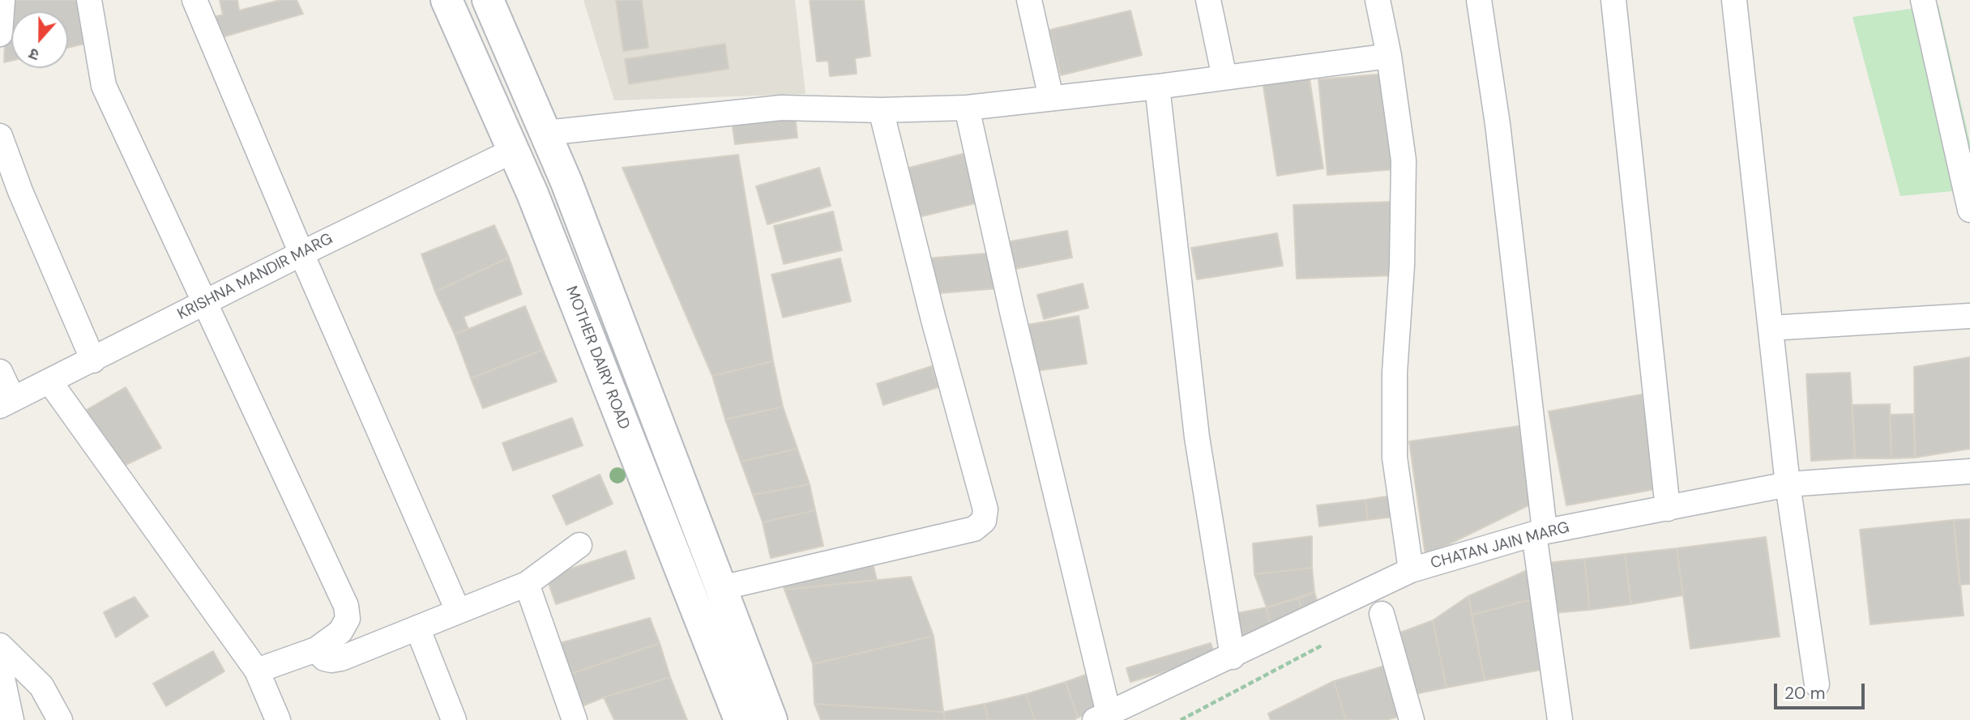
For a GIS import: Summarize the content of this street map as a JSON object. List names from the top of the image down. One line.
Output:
{"streets":{"main road":["MOTHER DAIRY ROAD"],"street":["KRISHNA MANDIR MARG","CHATAN JAIN MARG"]},"crossings":[["KRISHNA MANDIR MARG","MOTHER DAIRY ROAD"]],"scale_bar":"20 m","north":"bottom"}
